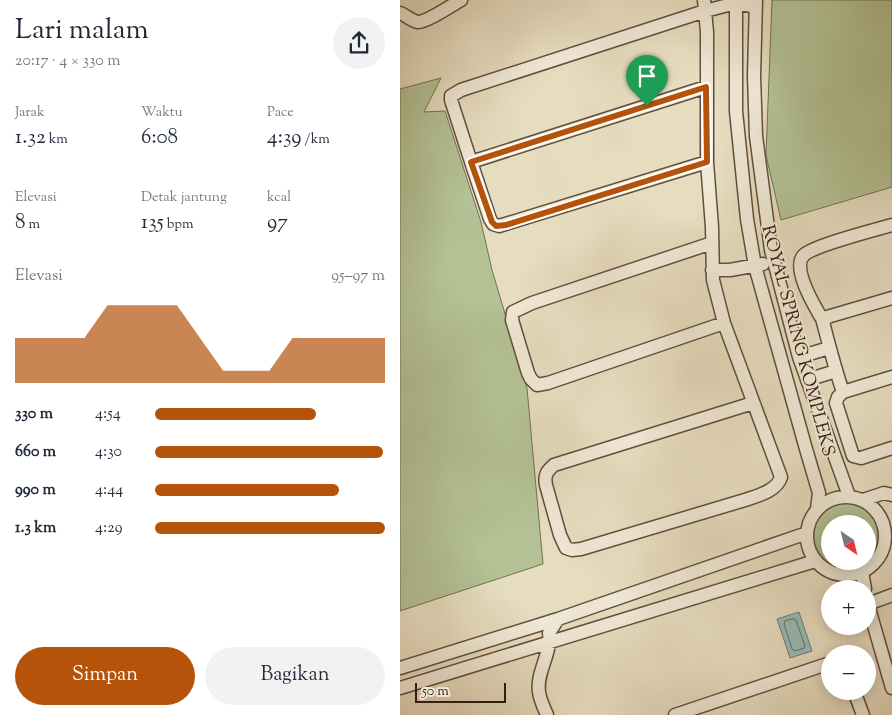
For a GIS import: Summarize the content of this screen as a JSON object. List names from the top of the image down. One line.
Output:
{"streets":{"street":["ROYAL SPRING KOMPLEKS"]},"scale_bar":"50 m","north":"bottom right","page":{"heading":["Lari malam","20:17 · 4 × 330 m"],"stats":[["Jarak","1.32 km"],["Waktu","6:08"],["Pace","4:39 /km"],["Elevasi","8 m"],["Detak jantung","135 bpm"],["kcal","97"]],"chart":["Elevasi","95–97 m"],"list":[{"name":"330 m","note":"4:54"},{"name":"660 m","note":"4:30"},{"name":"990 m","note":"4:44"},{"name":"1.3 km","note":"4:29"}],"map_buttons":["+","−"],"buttons":["Simpan","Bagikan"],"scale":"50 m"}}
